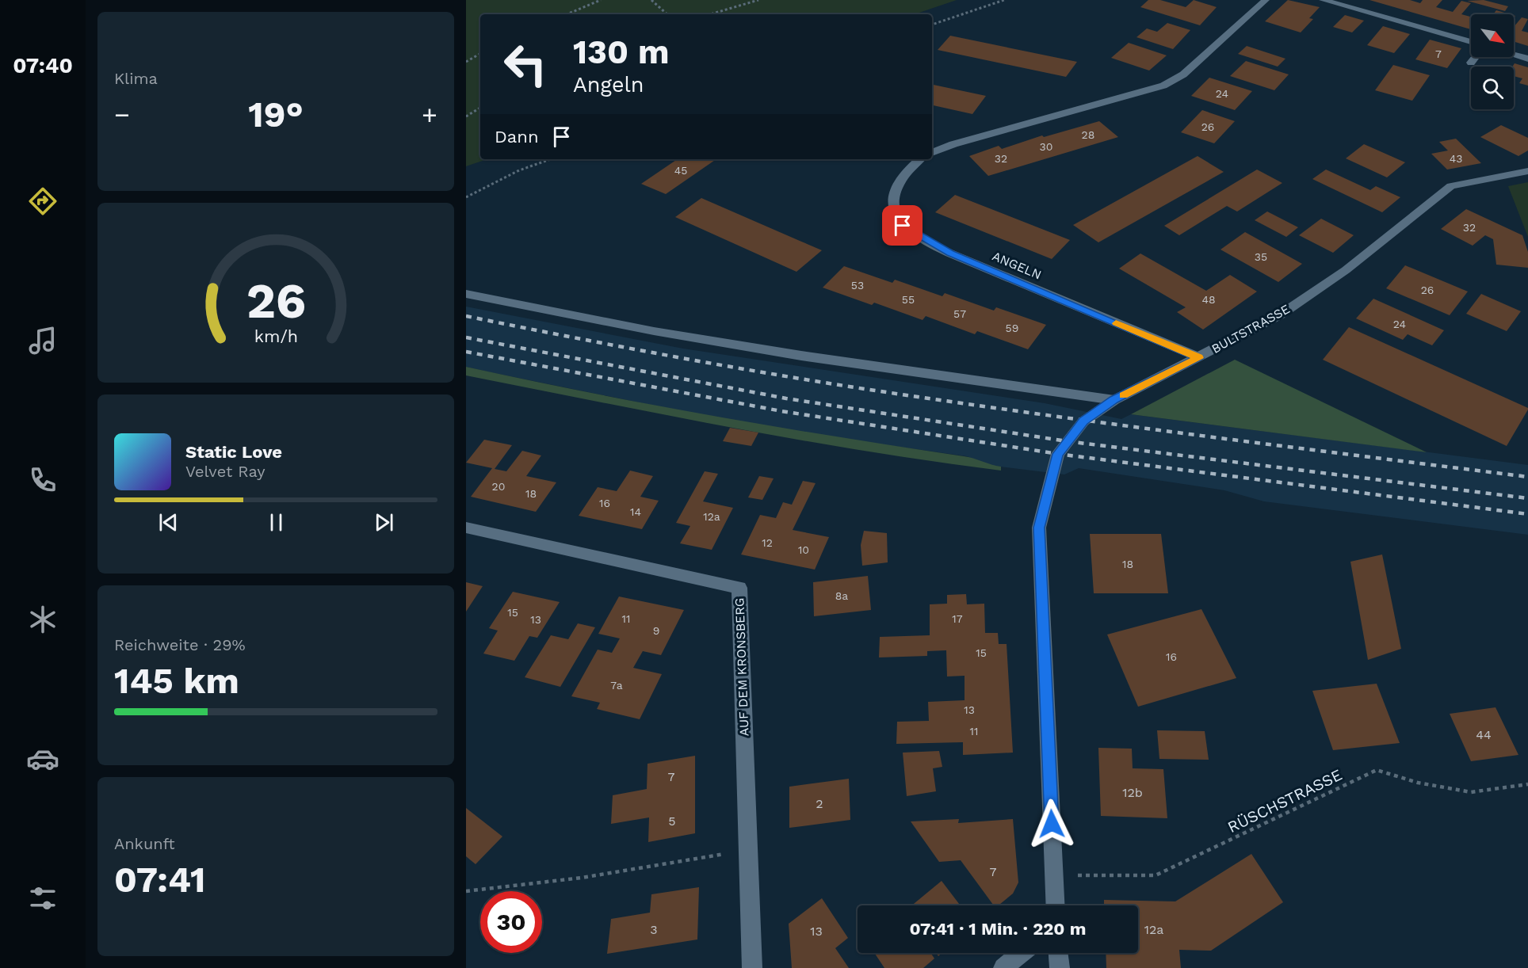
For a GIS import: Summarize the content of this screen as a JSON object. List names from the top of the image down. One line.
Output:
{"streets":{"street":["ANGELN","BULTSTRASSE","AUF DEM KRONSBERG"],"path":["RÜSCHSTRASSE"]},"crossings":[["ANGELN","BULTSTRASSE"],["BULTSTRASSE","RÜSCHSTRASSE"]],"house_numbers":["7","24","26","28","30","32","43","45","32","35","53","26","55","48","57","24","59","20","18","16","14","12a","12","10","18","8a","15","11","17","13","9","15","16","7a","13","11","44","7","12b","2","5","7","3","12a","13"],"north":"bottom right","page":{"tabs":"07:40","tile":["Klima",["Reichweite · 29%","145 km"],["Ankunft","07:41"]],"turn":["130 m","Angeln"],"heat":["−","19°","+"],"then":"Dann","song":["Static Love","Velvet Ray"],"limit":"30","trip":"07:41 · 1 Min. · 220 m","gauge":["26","km/h"]}}
